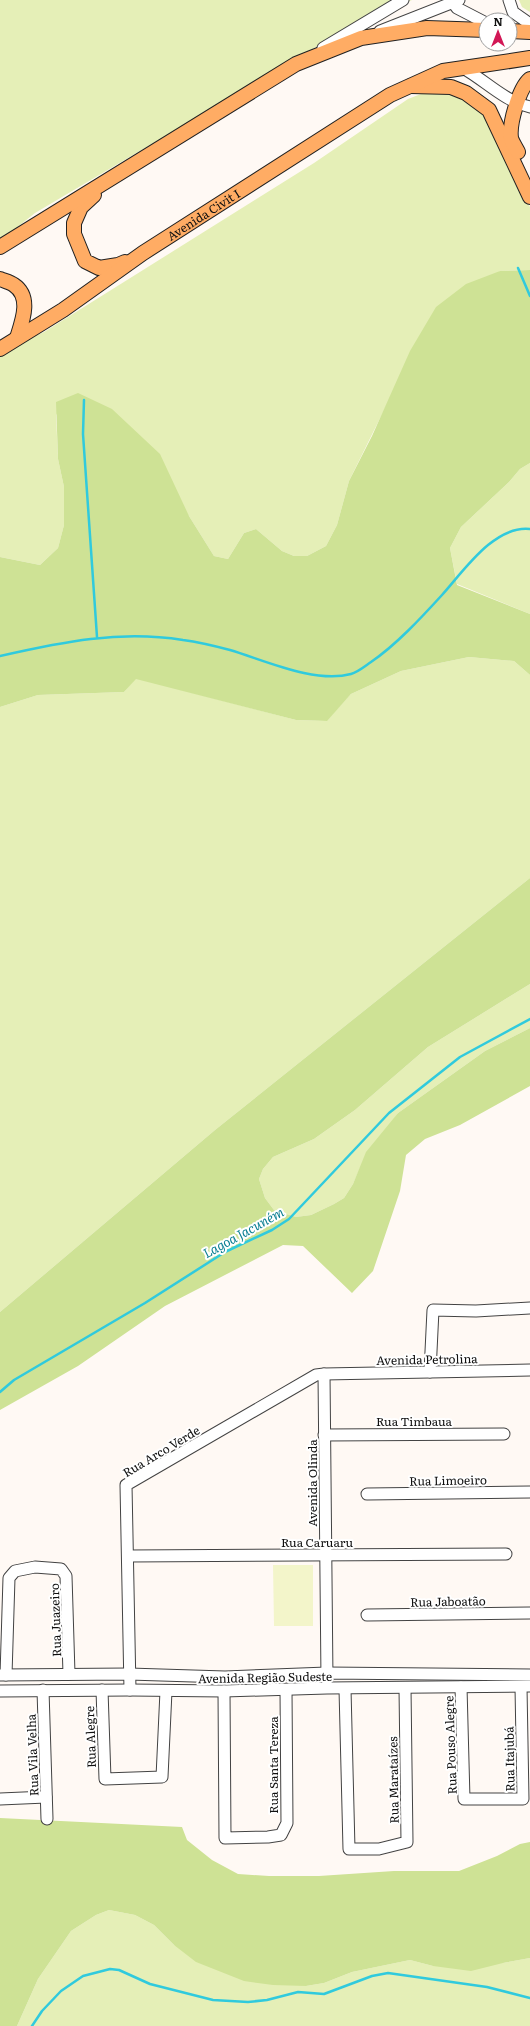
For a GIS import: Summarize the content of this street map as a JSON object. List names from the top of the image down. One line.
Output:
{"streets":{"main road":["Avenida Civit I"],"street":["Avenida Petrolina","Rua Timbaua","Rua Arco Verde","Rua Limoeiro","Avenida Olinda","Rua Caruaru","Rua Jaboatão","Rua Juazeiro","Avenida Região Sudeste","Rua Alegre","Rua Pouso Alegre","Rua Vila Velha","Rua Itajubá","Rua Santa Tereza","Rua Marataízes"]},"crossings":[["Avenida Petrolina","Rua Arco Verde"],["Avenida Petrolina","Avenida Olinda"],["Rua Timbaua","Avenida Olinda"],["Rua Arco Verde","Avenida Olinda"],["Rua Arco Verde","Rua Caruaru"],["Rua Arco Verde","Avenida Região Sudeste"],["Avenida Olinda","Rua Caruaru"],["Avenida Olinda","Avenida Região Sudeste"],["Rua Juazeiro","Avenida Região Sudeste"],["Avenida Região Sudeste","Rua Alegre"],["Avenida Região Sudeste","Rua Pouso Alegre"],["Avenida Região Sudeste","Rua Vila Velha"],["Avenida Região Sudeste","Rua Itajubá"],["Avenida Região Sudeste","Rua Santa Tereza"],["Avenida Região Sudeste","Rua Marataízes"],["Rua Pouso Alegre","Rua Itajubá"]],"water":["Lagoa Jacuném"],"north":"top"}
